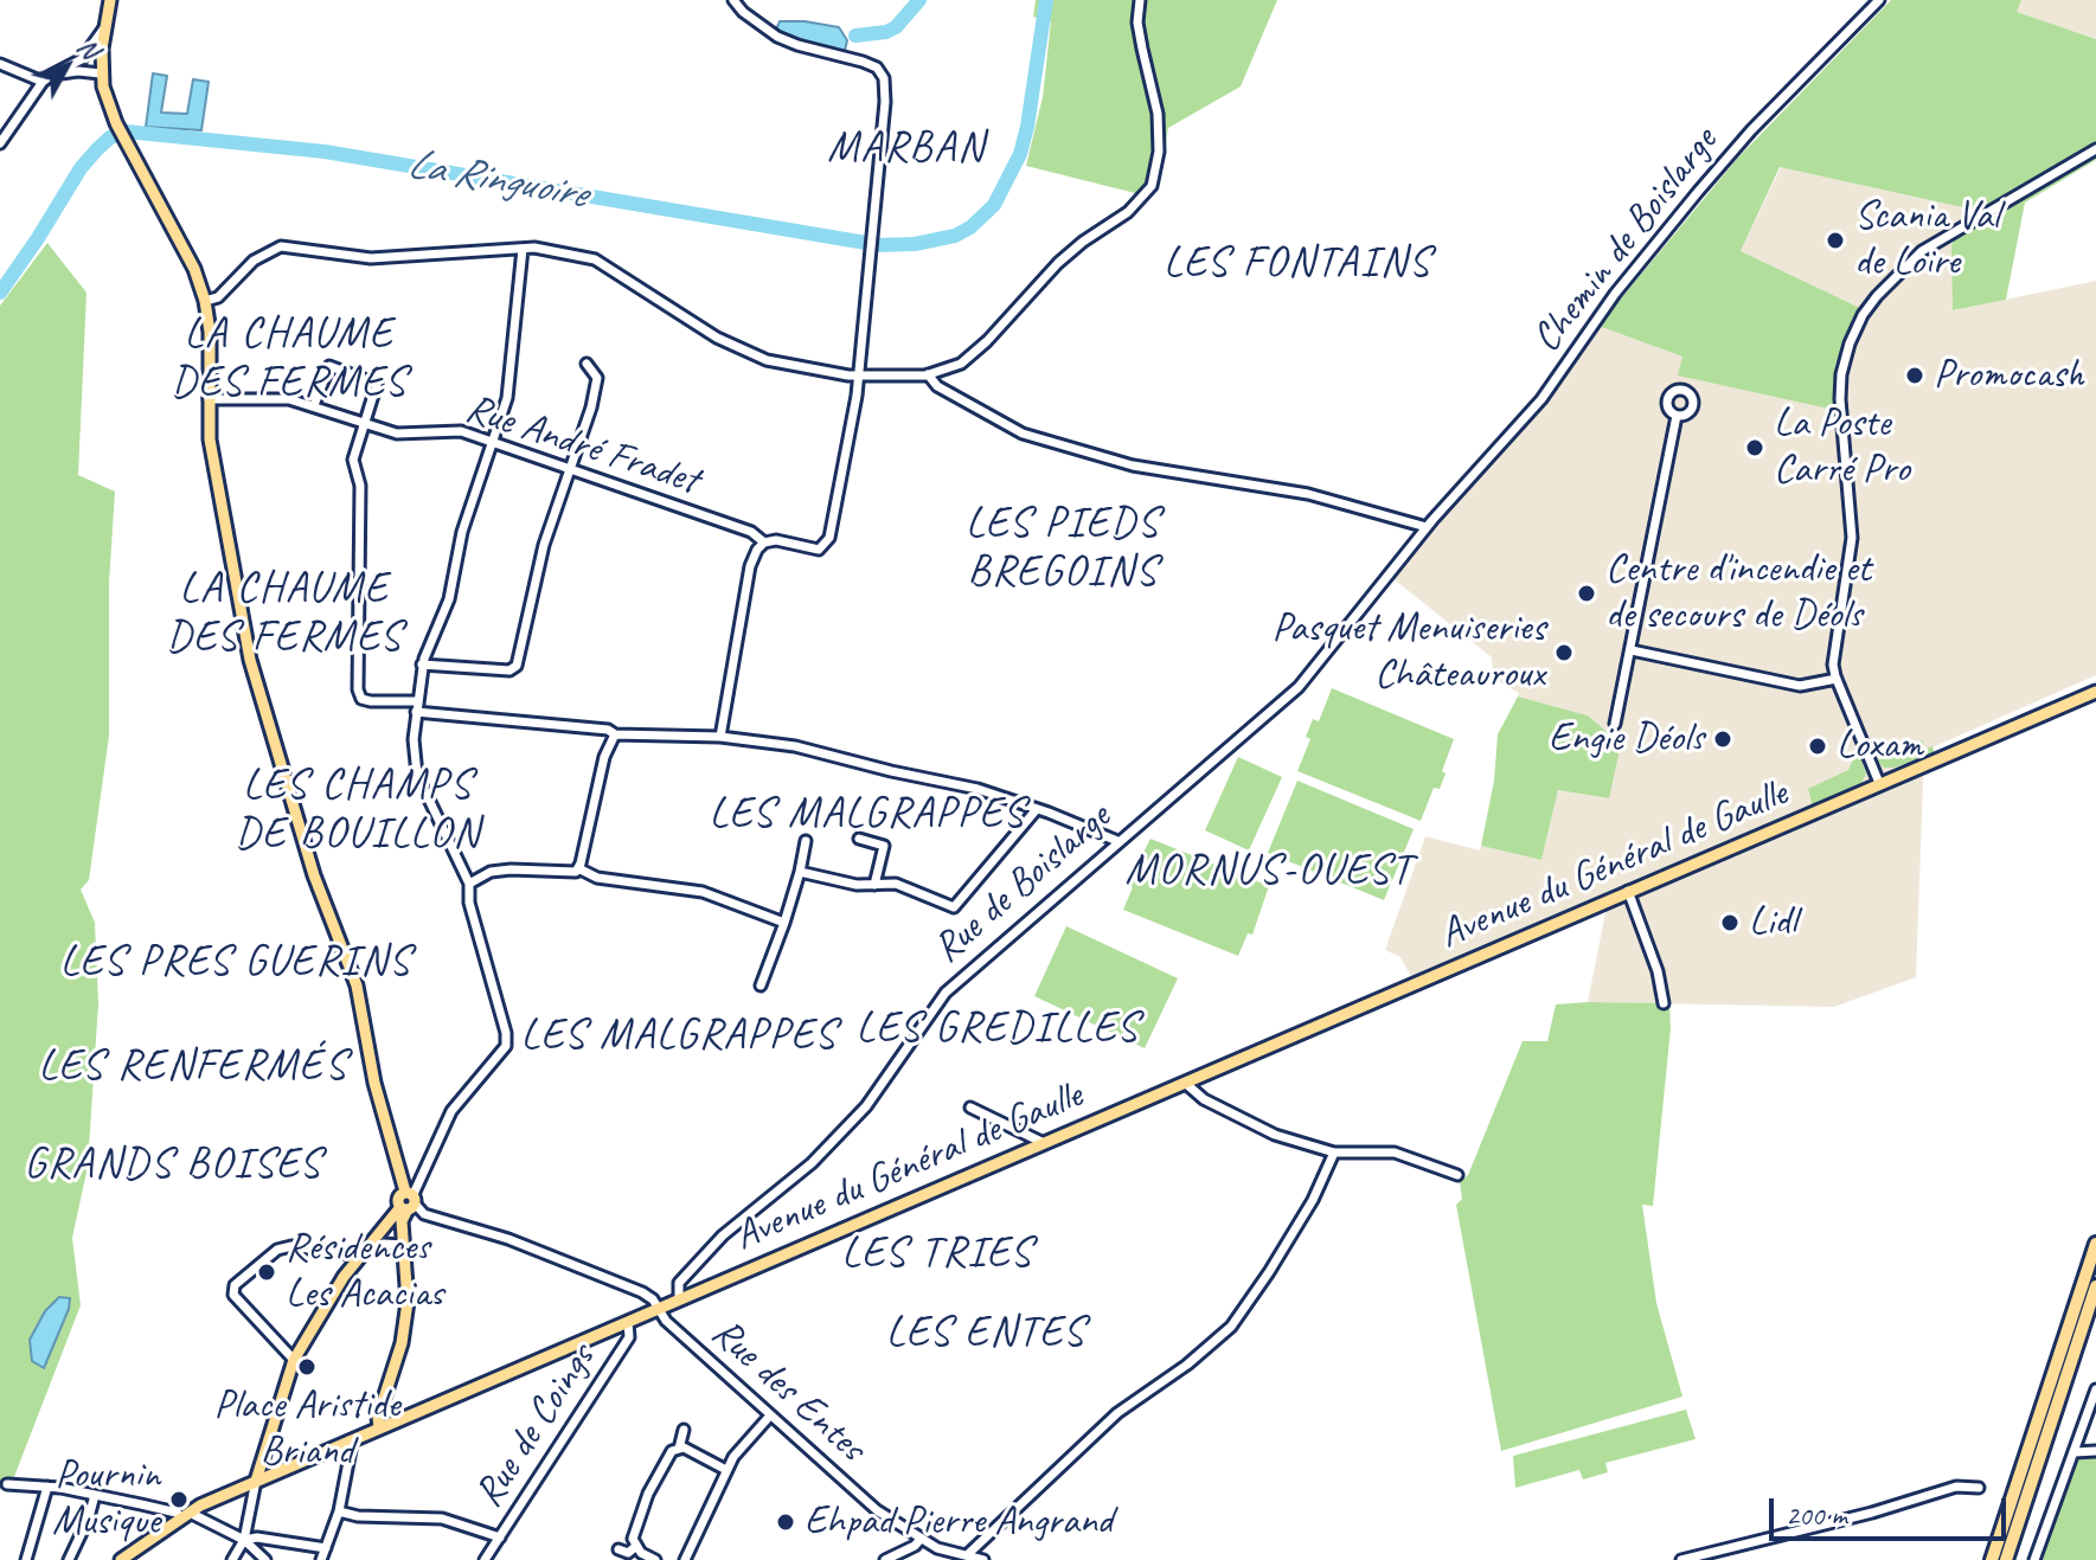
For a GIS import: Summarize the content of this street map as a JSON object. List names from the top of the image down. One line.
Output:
{"streets":{"main road":["Avenue du Général de Gaulle"],"street":["Chemin de Boislarge","Rue André Fradet","Rue de Boislarge","Rue des Entes","Rue de Coings"]},"crossings":[["Chemin de Boislarge","Rue de Boislarge"],["Avenue du Général de Gaulle","Rue de Boislarge"],["Avenue du Général de Gaulle","Rue des Entes"],["Avenue du Général de Gaulle","Rue de Coings"]],"districts":["MARBAN","LES FONTAINS","LA CHAUME DES FERMES","LES PIEDS BREGOINS","LA CHAUME DES FERMES","LES CHAMPS DE BOUILLON","LES MALGRAPPES","MORNUS-OUEST","LES PRES GUERINS","LES GREDILLES","LES MALGRAPPES","LES RENFERMÉS","GRANDS BOISES","LES TRIES","LES ENTES"],"water":["La Ringuoire"],"places":["Scania Val de Loire","Promocash","La Poste Carré Pro","Centre d'incendie et de secours de Déols","Pasquet Menuiseries Châteauroux","Engie Déols","Loxam","Lidl","Résidences Les Acacias","Place Aristide Briand","Pournin Musique","Ehpad Pierre Angrand"],"scale_bar":"200 m","north":"top right"}
